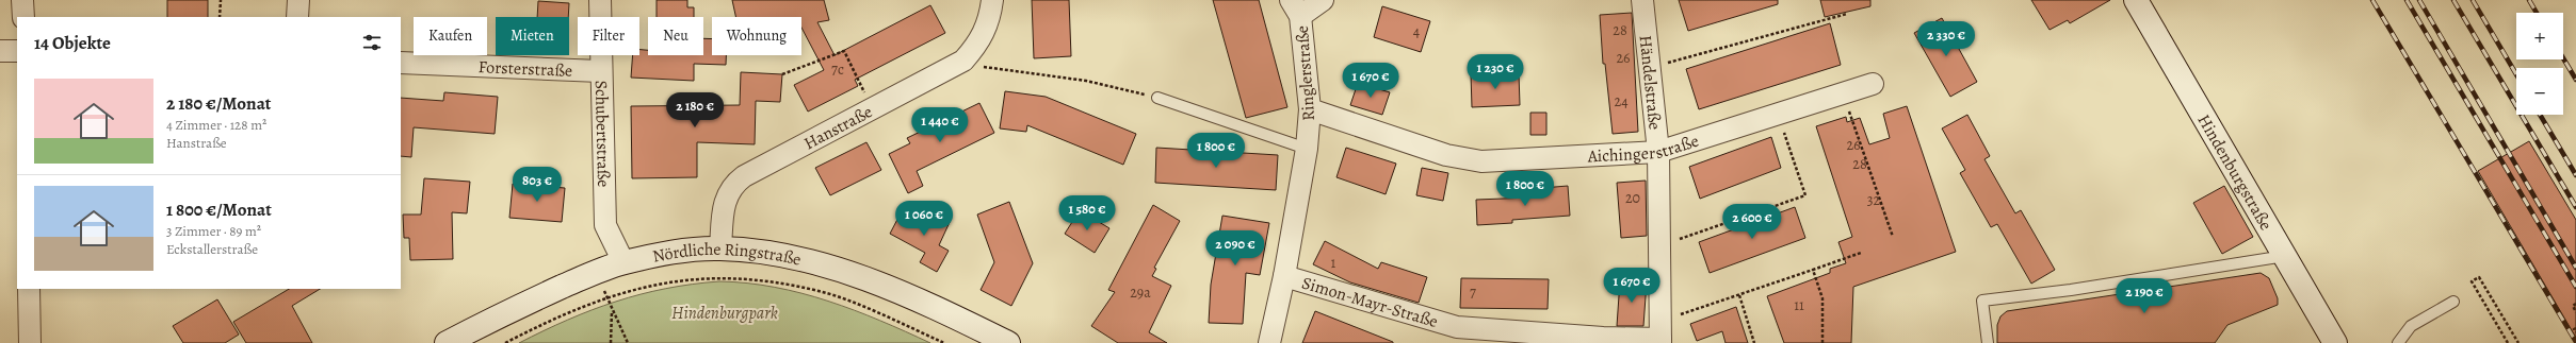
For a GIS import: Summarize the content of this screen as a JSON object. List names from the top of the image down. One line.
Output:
{"streets":{"main road":["Hindenburgstraße","Nördliche Ringstraße"],"street":["Forsterstraße","Ringlerstraße","Händelstraße","Hanstraße","Schubertstraße","Aichingerstraße","Simon-Mayr-Straße"]},"crossings":[["Forsterstraße","Schubertstraße"],["Ringlerstraße","Aichingerstraße"],["Ringlerstraße","Simon-Mayr-Straße"],["Händelstraße","Aichingerstraße"],["Händelstraße","Simon-Mayr-Straße"],["Hanstraße","Nördliche Ringstraße"],["Schubertstraße","Nördliche Ringstraße"]],"parks":["Hindenburgpark"],"house_numbers":["28","4","26","7c","24","26","28","20","32","1","29a","7","11"],"page":{"map_buttons":["+","−"],"chip":["Kaufen","Mieten","Filter","Neu","Wohnung"],"heading":"14 Objekte","price":["2 330 €","1 230 €","1 670 €","2 180 €","1 440 €","1 800 €","803 €","1 800 €","1 580 €","1 060 €","2 600 €","2 090 €","1 670 €","2 190 €"],"list":[{"name":"2 180 €/Monat","note":"4 Zimmer · 128 m² · Hanstraße"},{"name":"1 800 €/Monat","note":"3 Zimmer · 89 m² · Eckstallerstraße"}]}}
